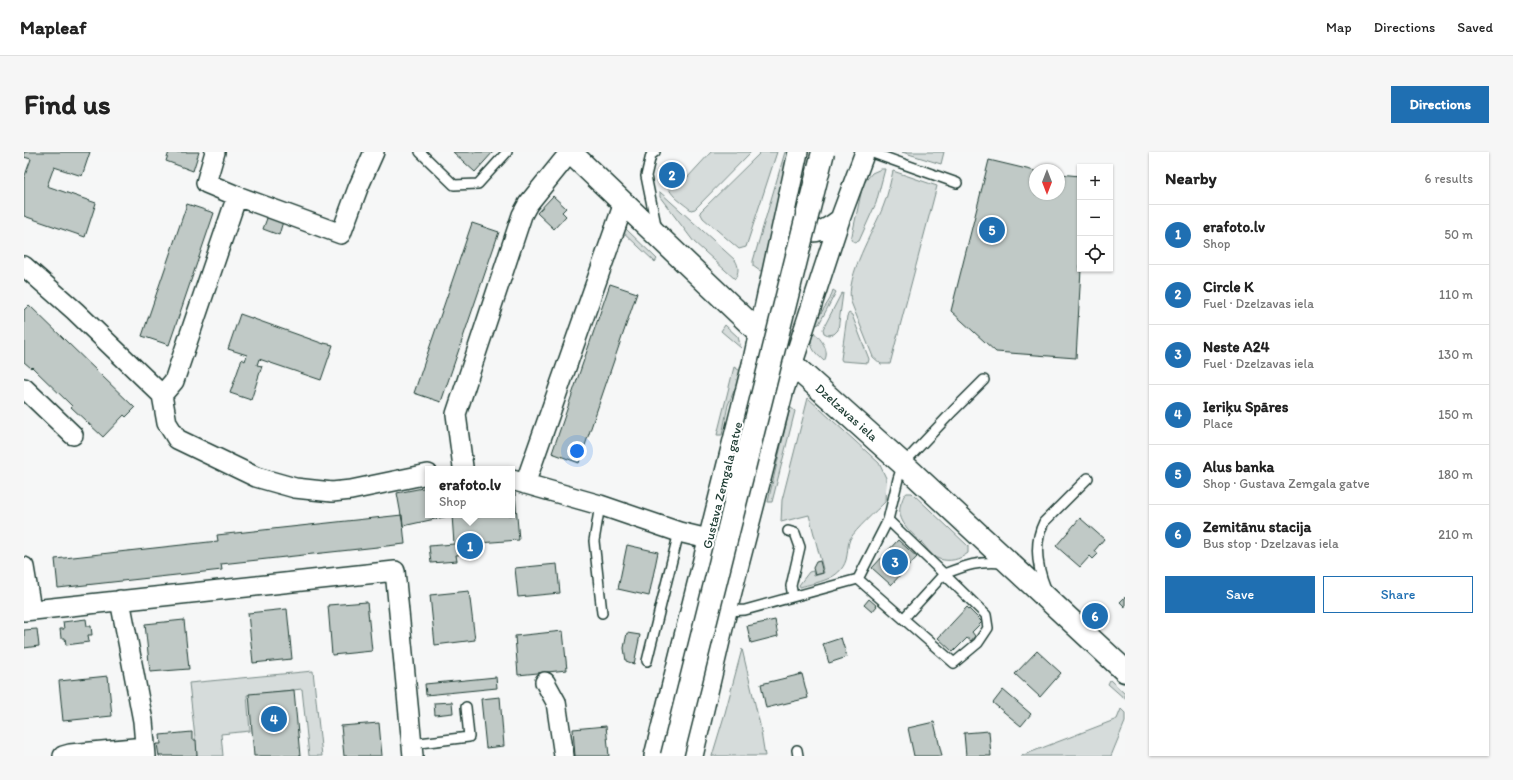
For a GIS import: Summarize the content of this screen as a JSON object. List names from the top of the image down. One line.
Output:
{"streets":{"main road":["Dzelzavas iela","Gustava Zemgala gatve"]},"crossings":[["Dzelzavas iela","Gustava Zemgala gatve"]],"north":"bottom","page":{"header":"Mapleaf","nav":["Map","Directions","Saved"],"buttons":["Directions",["Save","Share"]],"title":"Find us","heading":["Nearby","6 results"],"pins":["2","5","1","3","6","4"],"map_buttons":["+","−"],"list":[{"mark":"1","name":"erafoto.lv","note":"Shop","value":"50 m"},{"mark":"2","name":"Circle K","note":"Fuel · Dzelzavas iela","value":"110 m"},{"mark":"3","name":"Neste A24","note":"Fuel · Dzelzavas iela","value":"130 m"},{"mark":"4","name":"Ieriķu Spāres","note":"Place","value":"150 m"},{"mark":"5","name":"Alus banka","note":"Shop · Gustava Zemgala gatve","value":"180 m"},{"mark":"6","name":"Zemitānu stacija","note":"Bus stop · Dzelzavas iela","value":"210 m"}],"popup":["erafoto.lv","Shop"]}}
